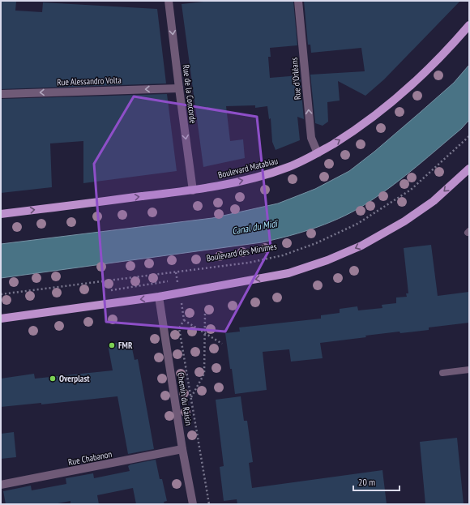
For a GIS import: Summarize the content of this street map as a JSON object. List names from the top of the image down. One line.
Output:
{"streets":{"main road":["Boulevard Matabiau"],"street":["Rue d'Orléans","Rue Alessandro Volta","Rue de la Concorde","Chemin du Raisin","Rue Chabanon"],"path":["Boulevard des Minimes"]},"crossings":[["Rue d'Orléans","Boulevard Matabiau"],["Rue Alessandro Volta","Rue de la Concorde"],["Rue de la Concorde","Boulevard Matabiau"],["Chemin du Raisin","Rue Chabanon"]],"one_way":["Rue d'Orléans","Rue Alessandro Volta","Rue de la Concorde","Boulevard Matabiau"],"water":["Canal du Midi"],"places":["FMR","Overplast"],"scale_bar":"20 m"}
